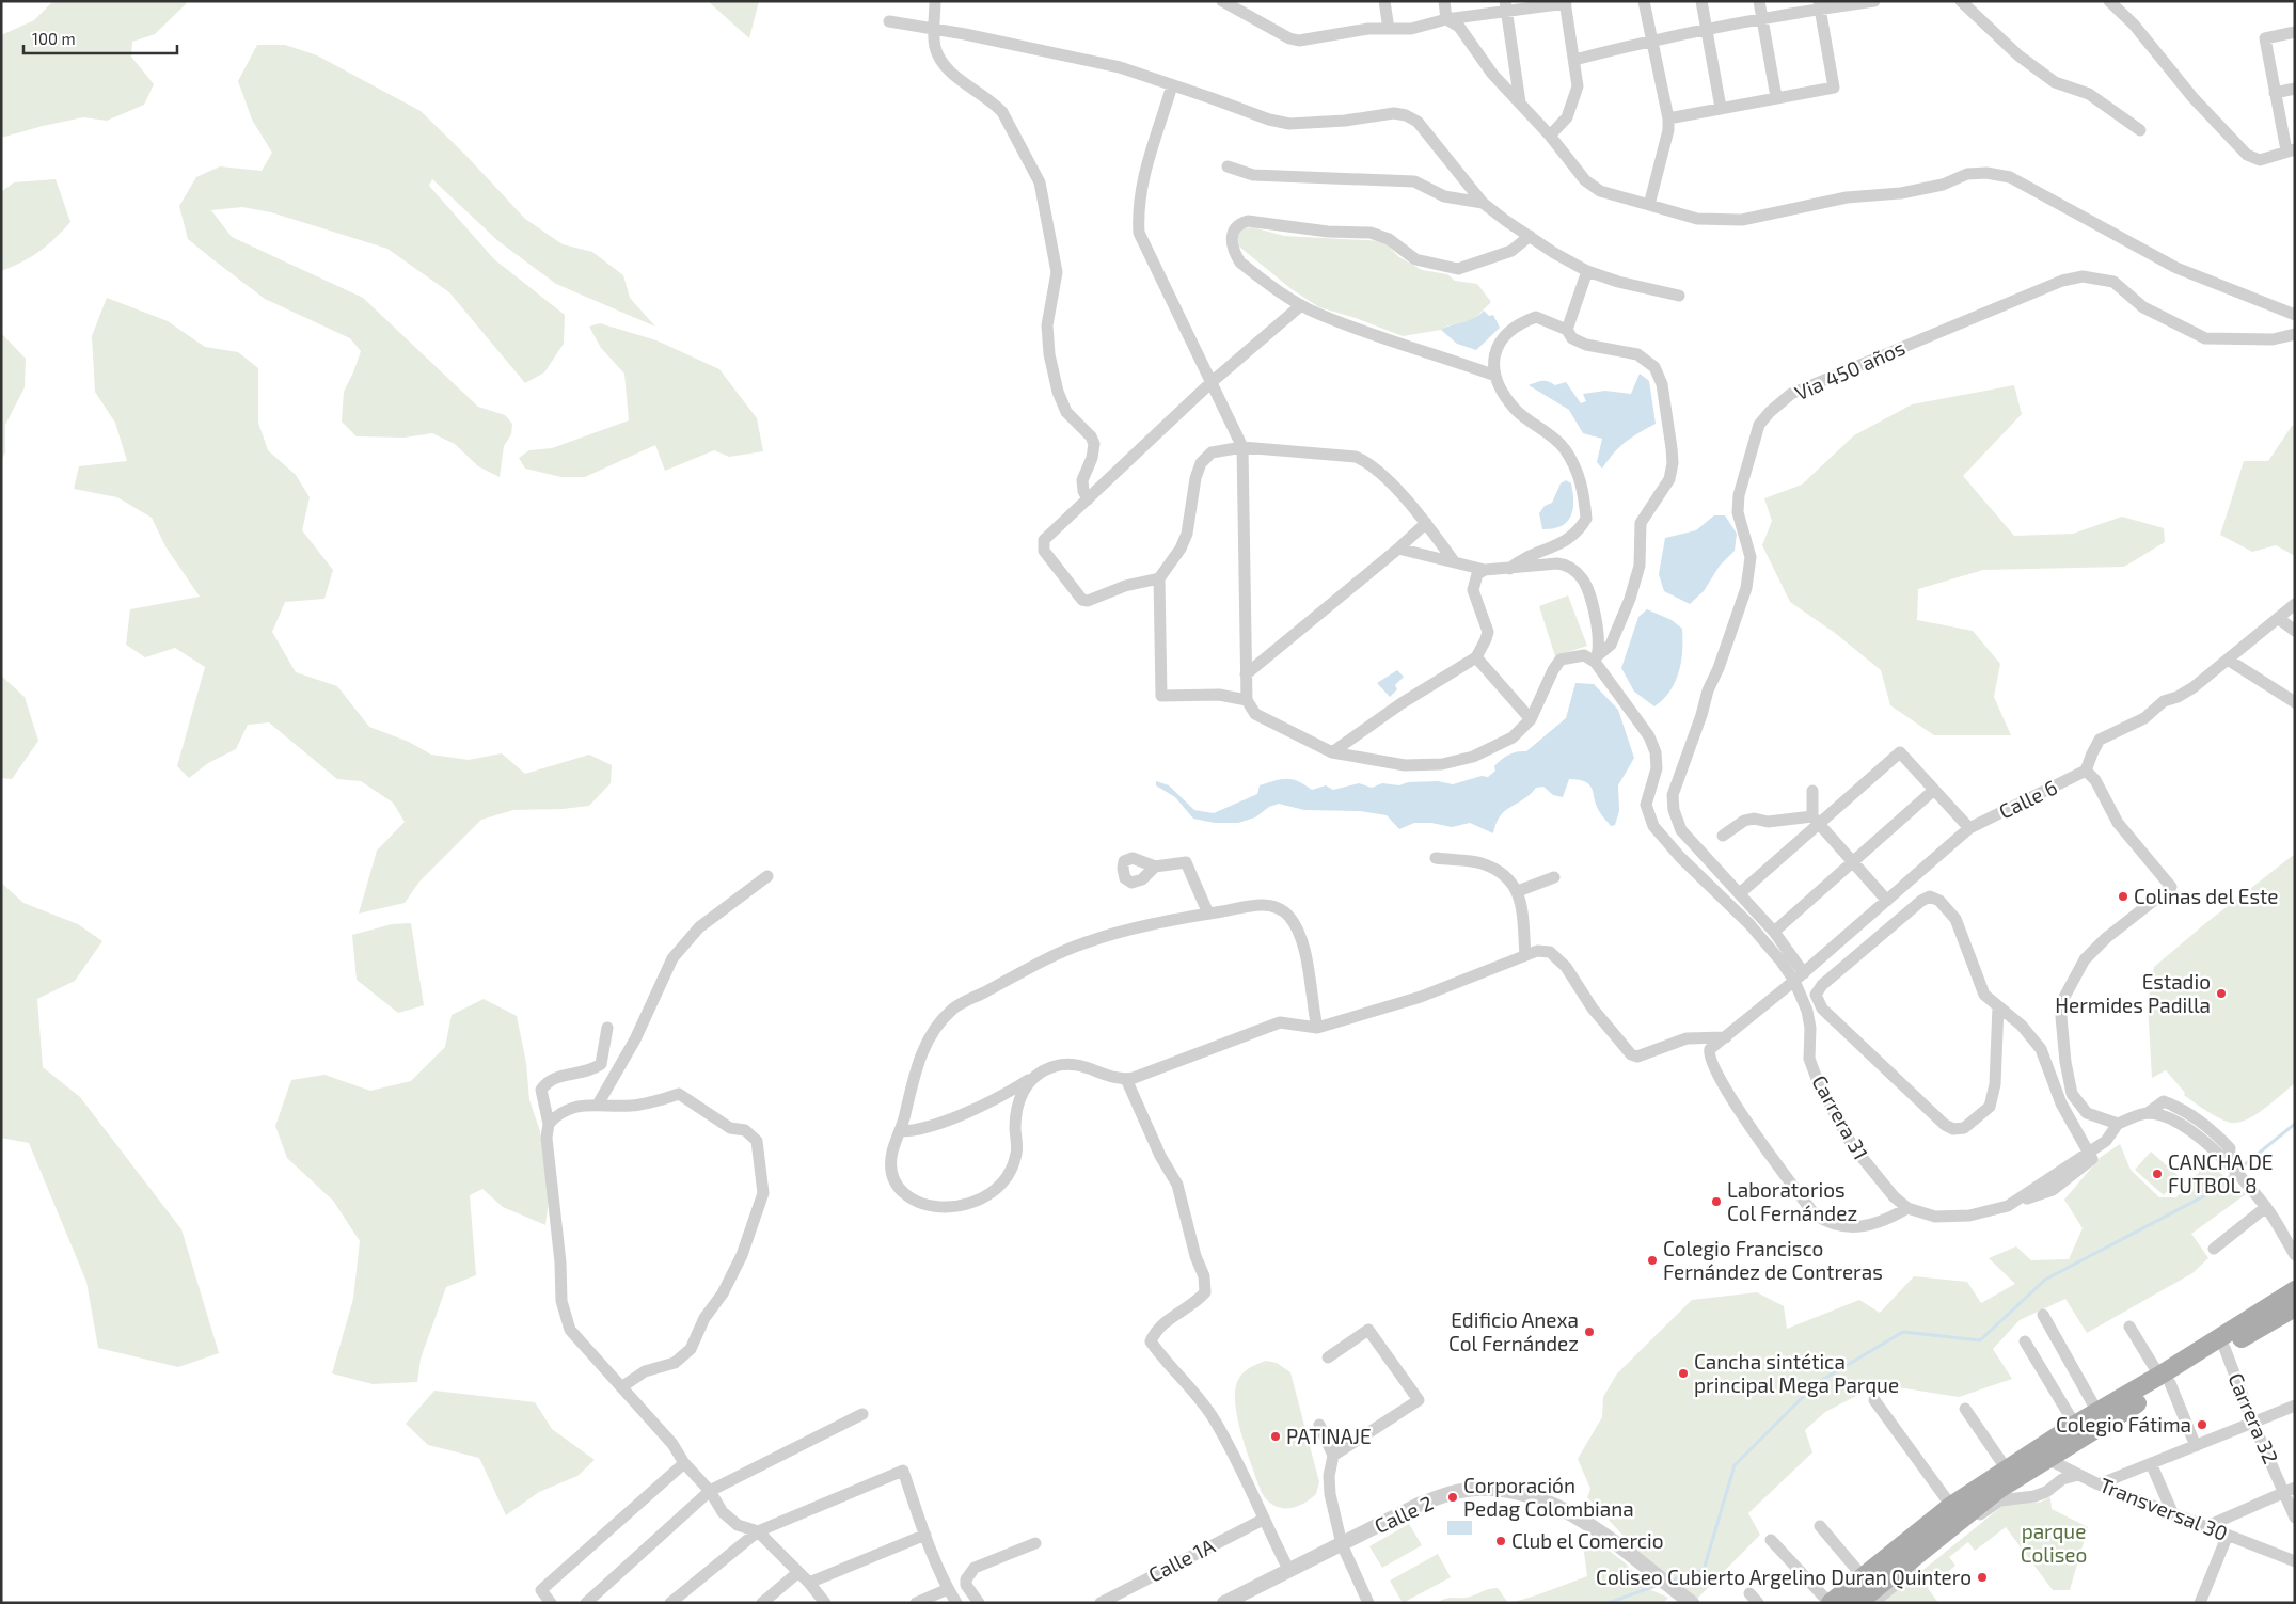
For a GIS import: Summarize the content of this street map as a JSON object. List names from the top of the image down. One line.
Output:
{"streets":{"street":["Via 450 años","Calle 6","Carrera 31","Carrera 32","Transversal 30","Calle 2","Calle 1A"]},"crossings":[["Via 450 años","Calle 6"],["Via 450 años","Carrera 31"],["Calle 6","Carrera 31"]],"parks":["parque Coliseo"],"places":["Colinas del Este","Estadio Hermides Padilla","CANCHA DE FUTBOL 8","Laboratorios Col Fernández","Colegio Francisco Fernández de Contreras","Edificio Anexa Col Fernández","Cancha sintética principal Mega Parque","Colegio Fátima","PATINAJE","Corporación Pedag Colombiana","Club el Comercio","Coliseo Cubierto Argelino Duran Quintero"],"scale_bar":"100 m"}
